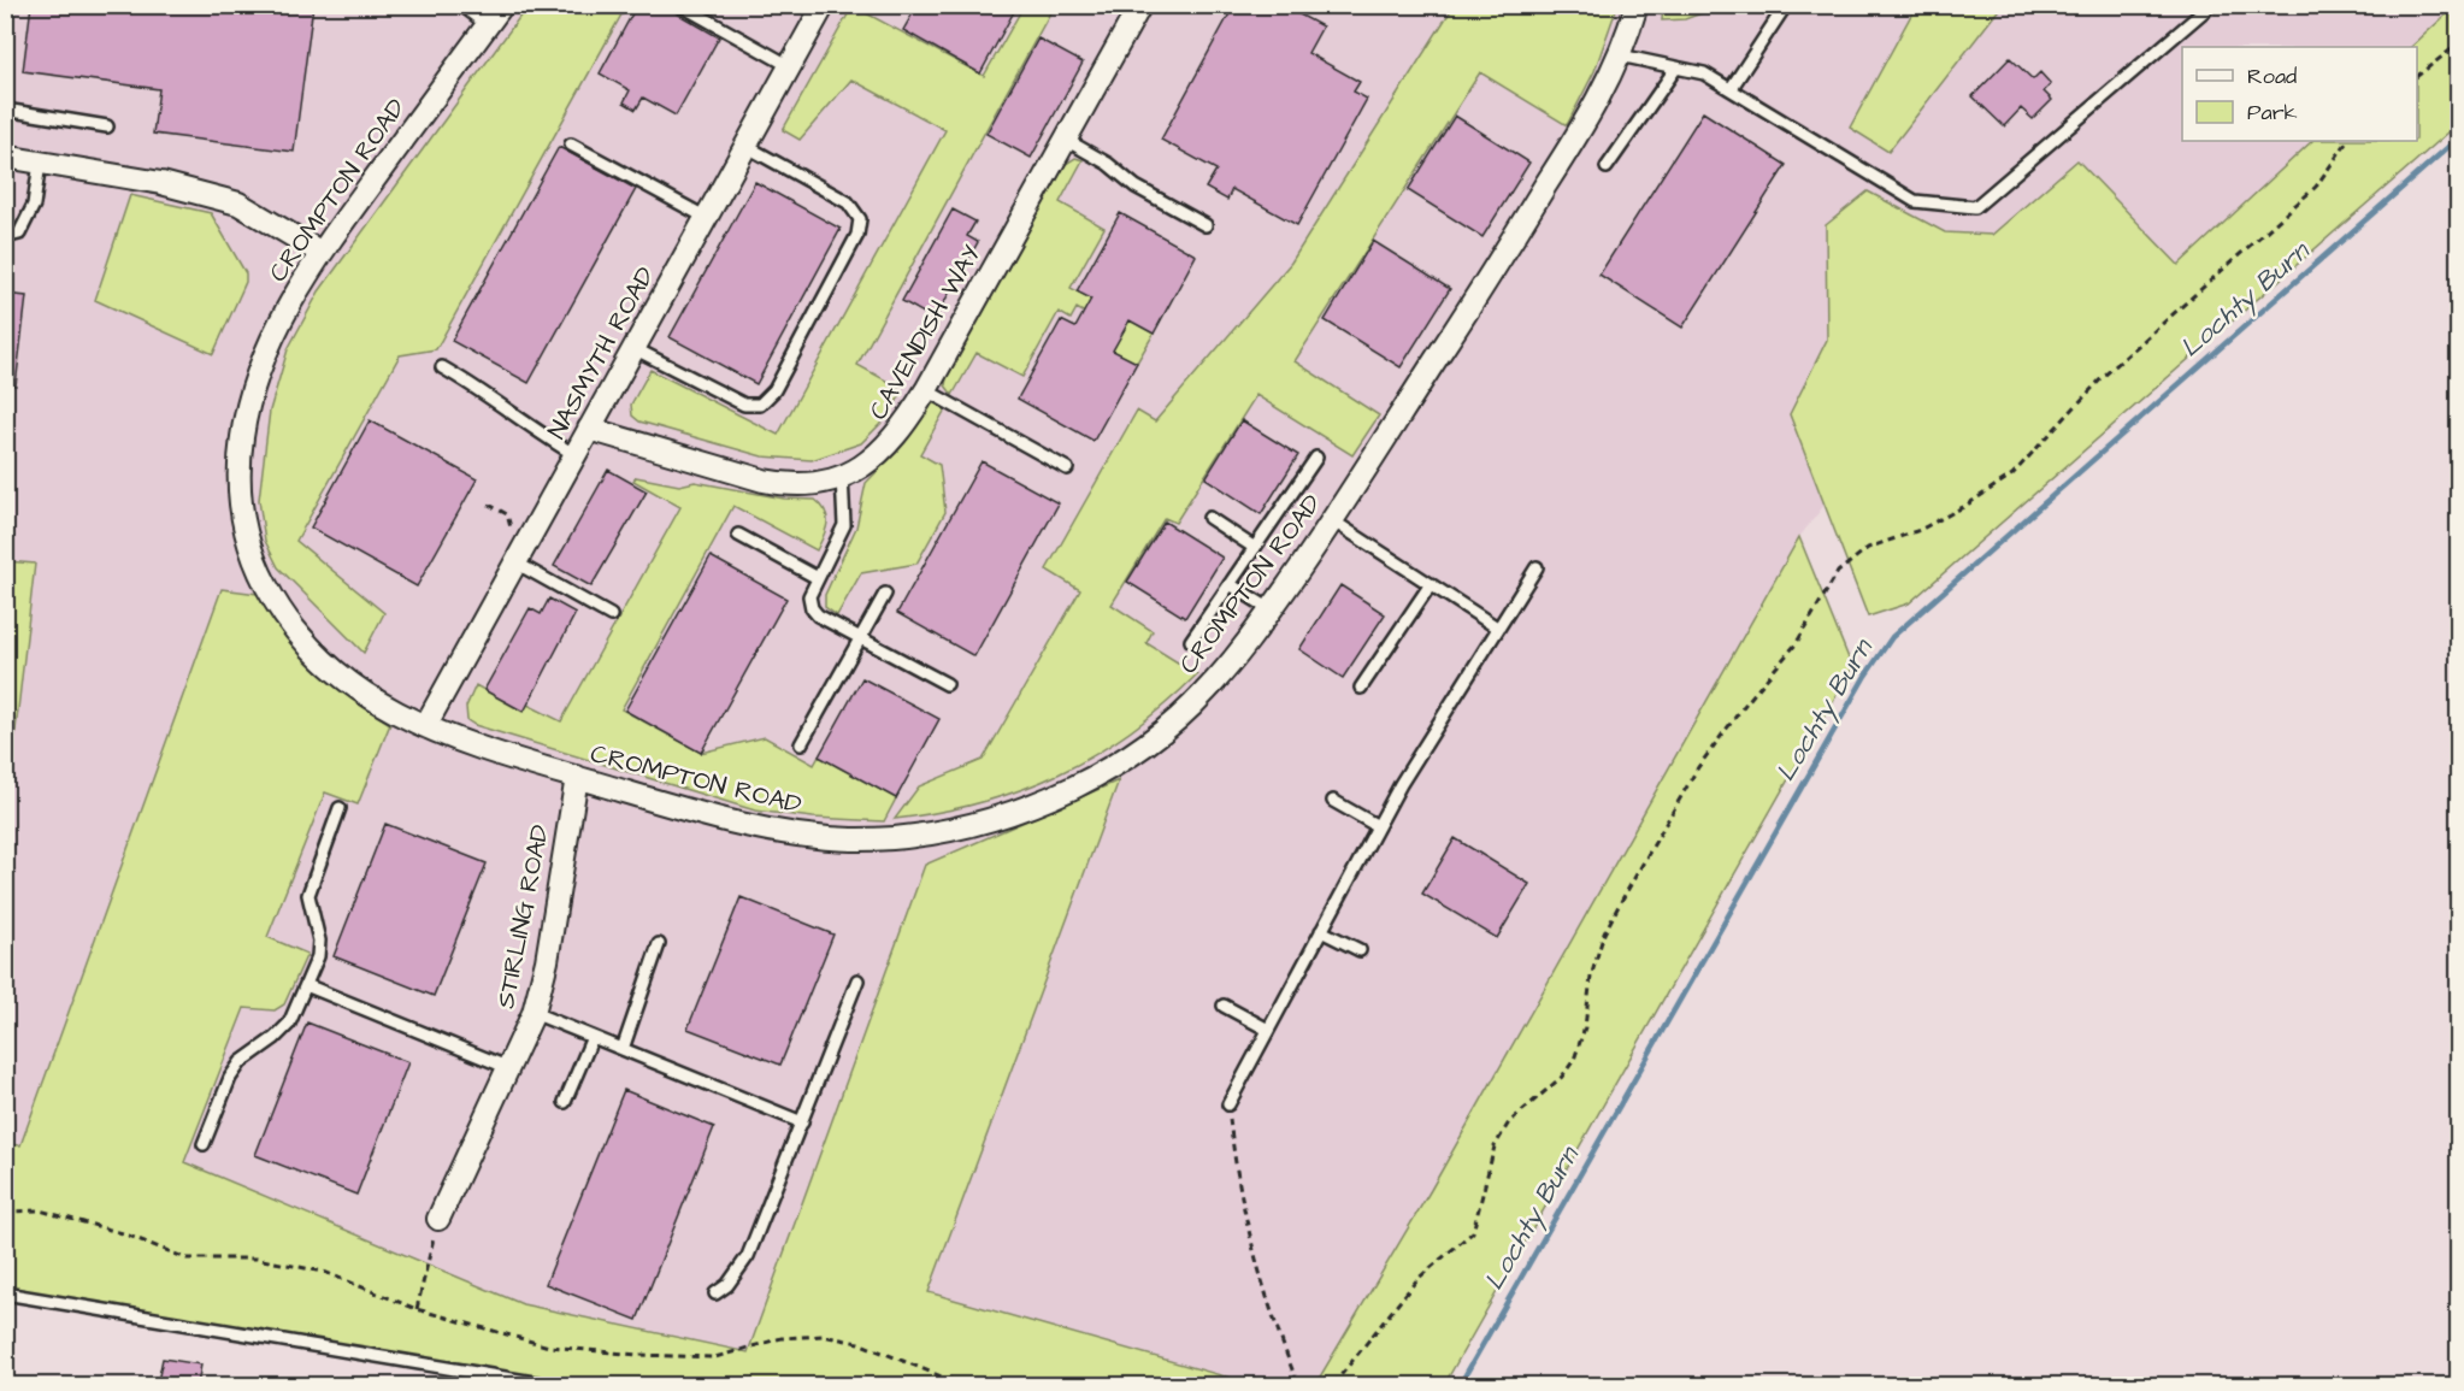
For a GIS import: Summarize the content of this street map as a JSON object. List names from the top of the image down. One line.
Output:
{"streets":{"street":["CROMPTON ROAD","CAVENDISH WAY","NASMYTH ROAD","STIRLING ROAD"]},"crossings":[["CROMPTON ROAD","NASMYTH ROAD"],["CROMPTON ROAD","STIRLING ROAD"],["CAVENDISH WAY","NASMYTH ROAD"]],"water":["Lochty Burn"],"legend":["Road","Park"]}
